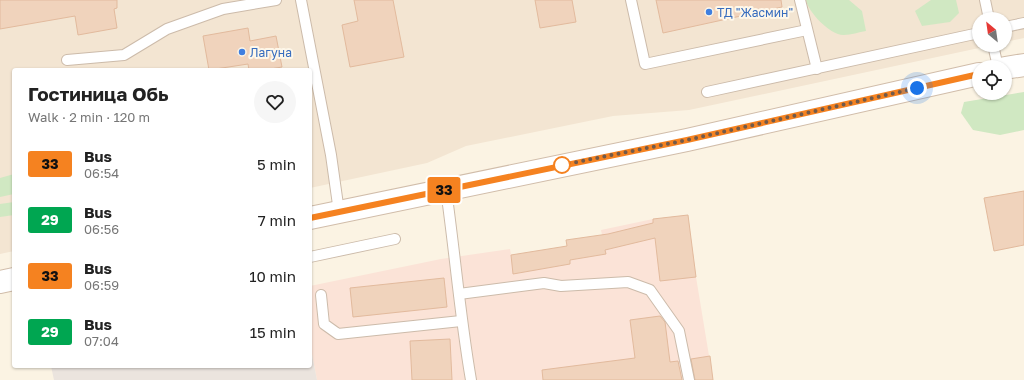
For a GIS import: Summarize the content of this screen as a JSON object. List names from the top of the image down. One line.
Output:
{"places":["ТД \"Жасмин\"","Лагуна"],"lines":["bus line 33"],"north":"top left","page":{"on_map":"33","heading":["Гостиница Обь","Walk · 2 min · 120 m"],"list":[{"mark":"33","name":"Bus","note":"06:54","value":"5 min"},{"mark":"29","name":"Bus","note":"06:56","value":"7 min"},{"mark":"33","name":"Bus","note":"06:59","value":"10 min"},{"mark":"29","name":"Bus","note":"07:04","value":"15 min"}]}}
